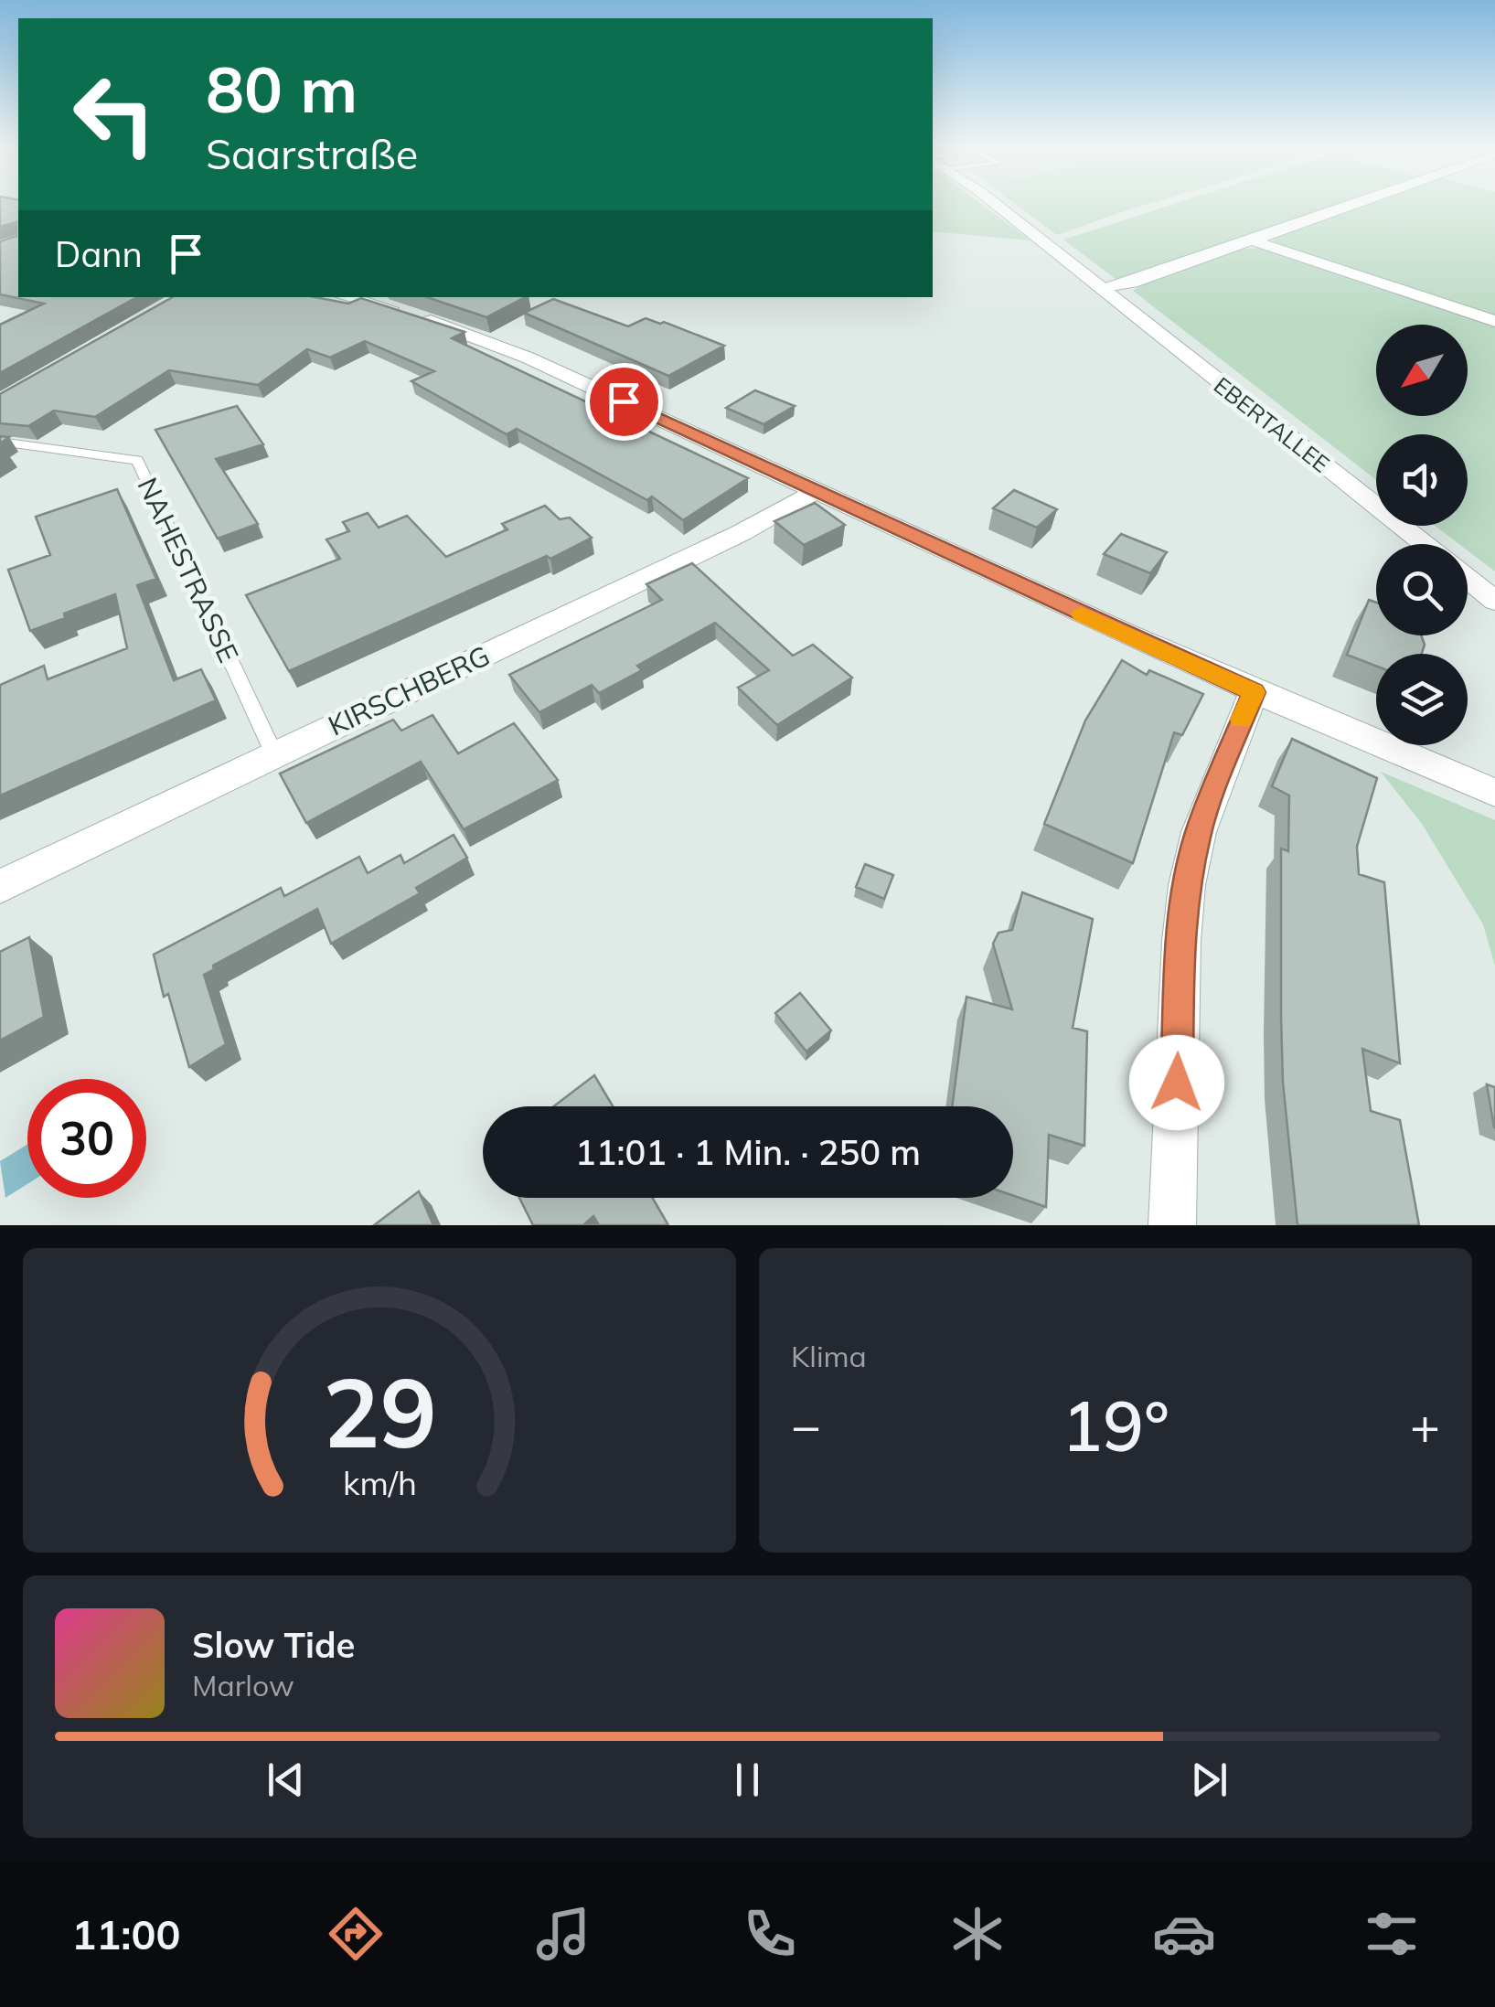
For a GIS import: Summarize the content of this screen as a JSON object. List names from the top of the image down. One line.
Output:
{"streets":{"street":["EBERTALLEE","KIRSCHBERG"],"lane":["NAHESTRASSE"]},"crossings":[["NAHESTRASSE","KIRSCHBERG"]],"north":"bottom left","page":{"turn":["80 m","Saarstraße"],"then":"Dann","limit":"30","trip":"11:01 · 1 Min. · 250 m","tile":"Klima","heat":["−","19°","+"],"song":["Slow Tide","Marlow"],"tabs":"11:00","gauge":["29","km/h"]}}
